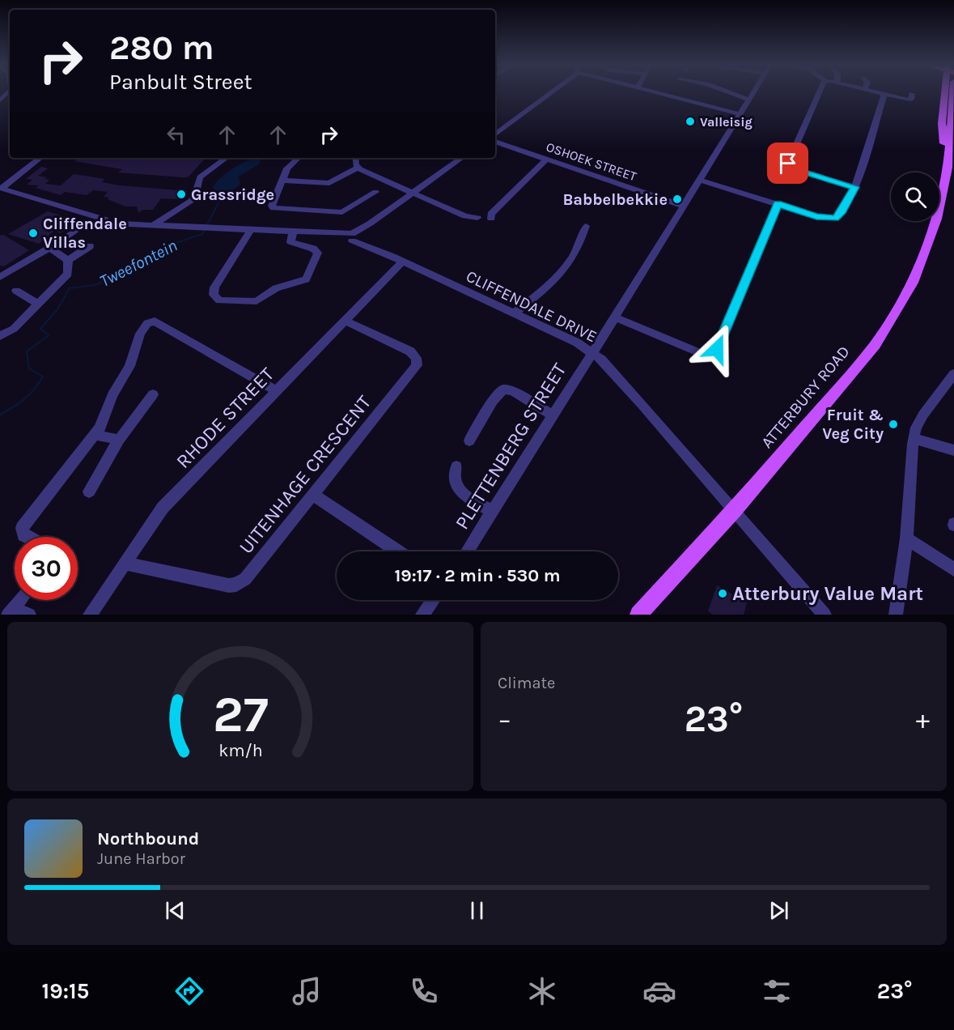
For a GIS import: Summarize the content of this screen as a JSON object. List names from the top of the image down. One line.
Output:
{"streets":{"main road":["ATTERBURY ROAD"],"street":["OSHOEK STREET","CLIFFENDALE DRIVE","RHODE STREET","PLETTENBERG STREET","UITENHAGE CRESCENT"]},"crossings":[["OSHOEK STREET","PLETTENBERG STREET"],["CLIFFENDALE DRIVE","ATTERBURY ROAD"],["CLIFFENDALE DRIVE","RHODE STREET"],["CLIFFENDALE DRIVE","PLETTENBERG STREET"],["RHODE STREET","UITENHAGE CRESCENT"]],"water":["Tweefontein"],"places":["Valleisig","Grassridge","Babbelbekkie","Cliffendale Villas","Fruit & Veg City","Atterbury Value Mart"],"page":{"turn":["280 m","Panbult Street"],"limit":"30","trip":"19:17 · 2 min · 530 m","tile":"Climate","heat":["−","23°","+"],"song":["Northbound","June Harbor"],"tabs":["19:15","23°"],"gauge":["27","km/h"]}}
